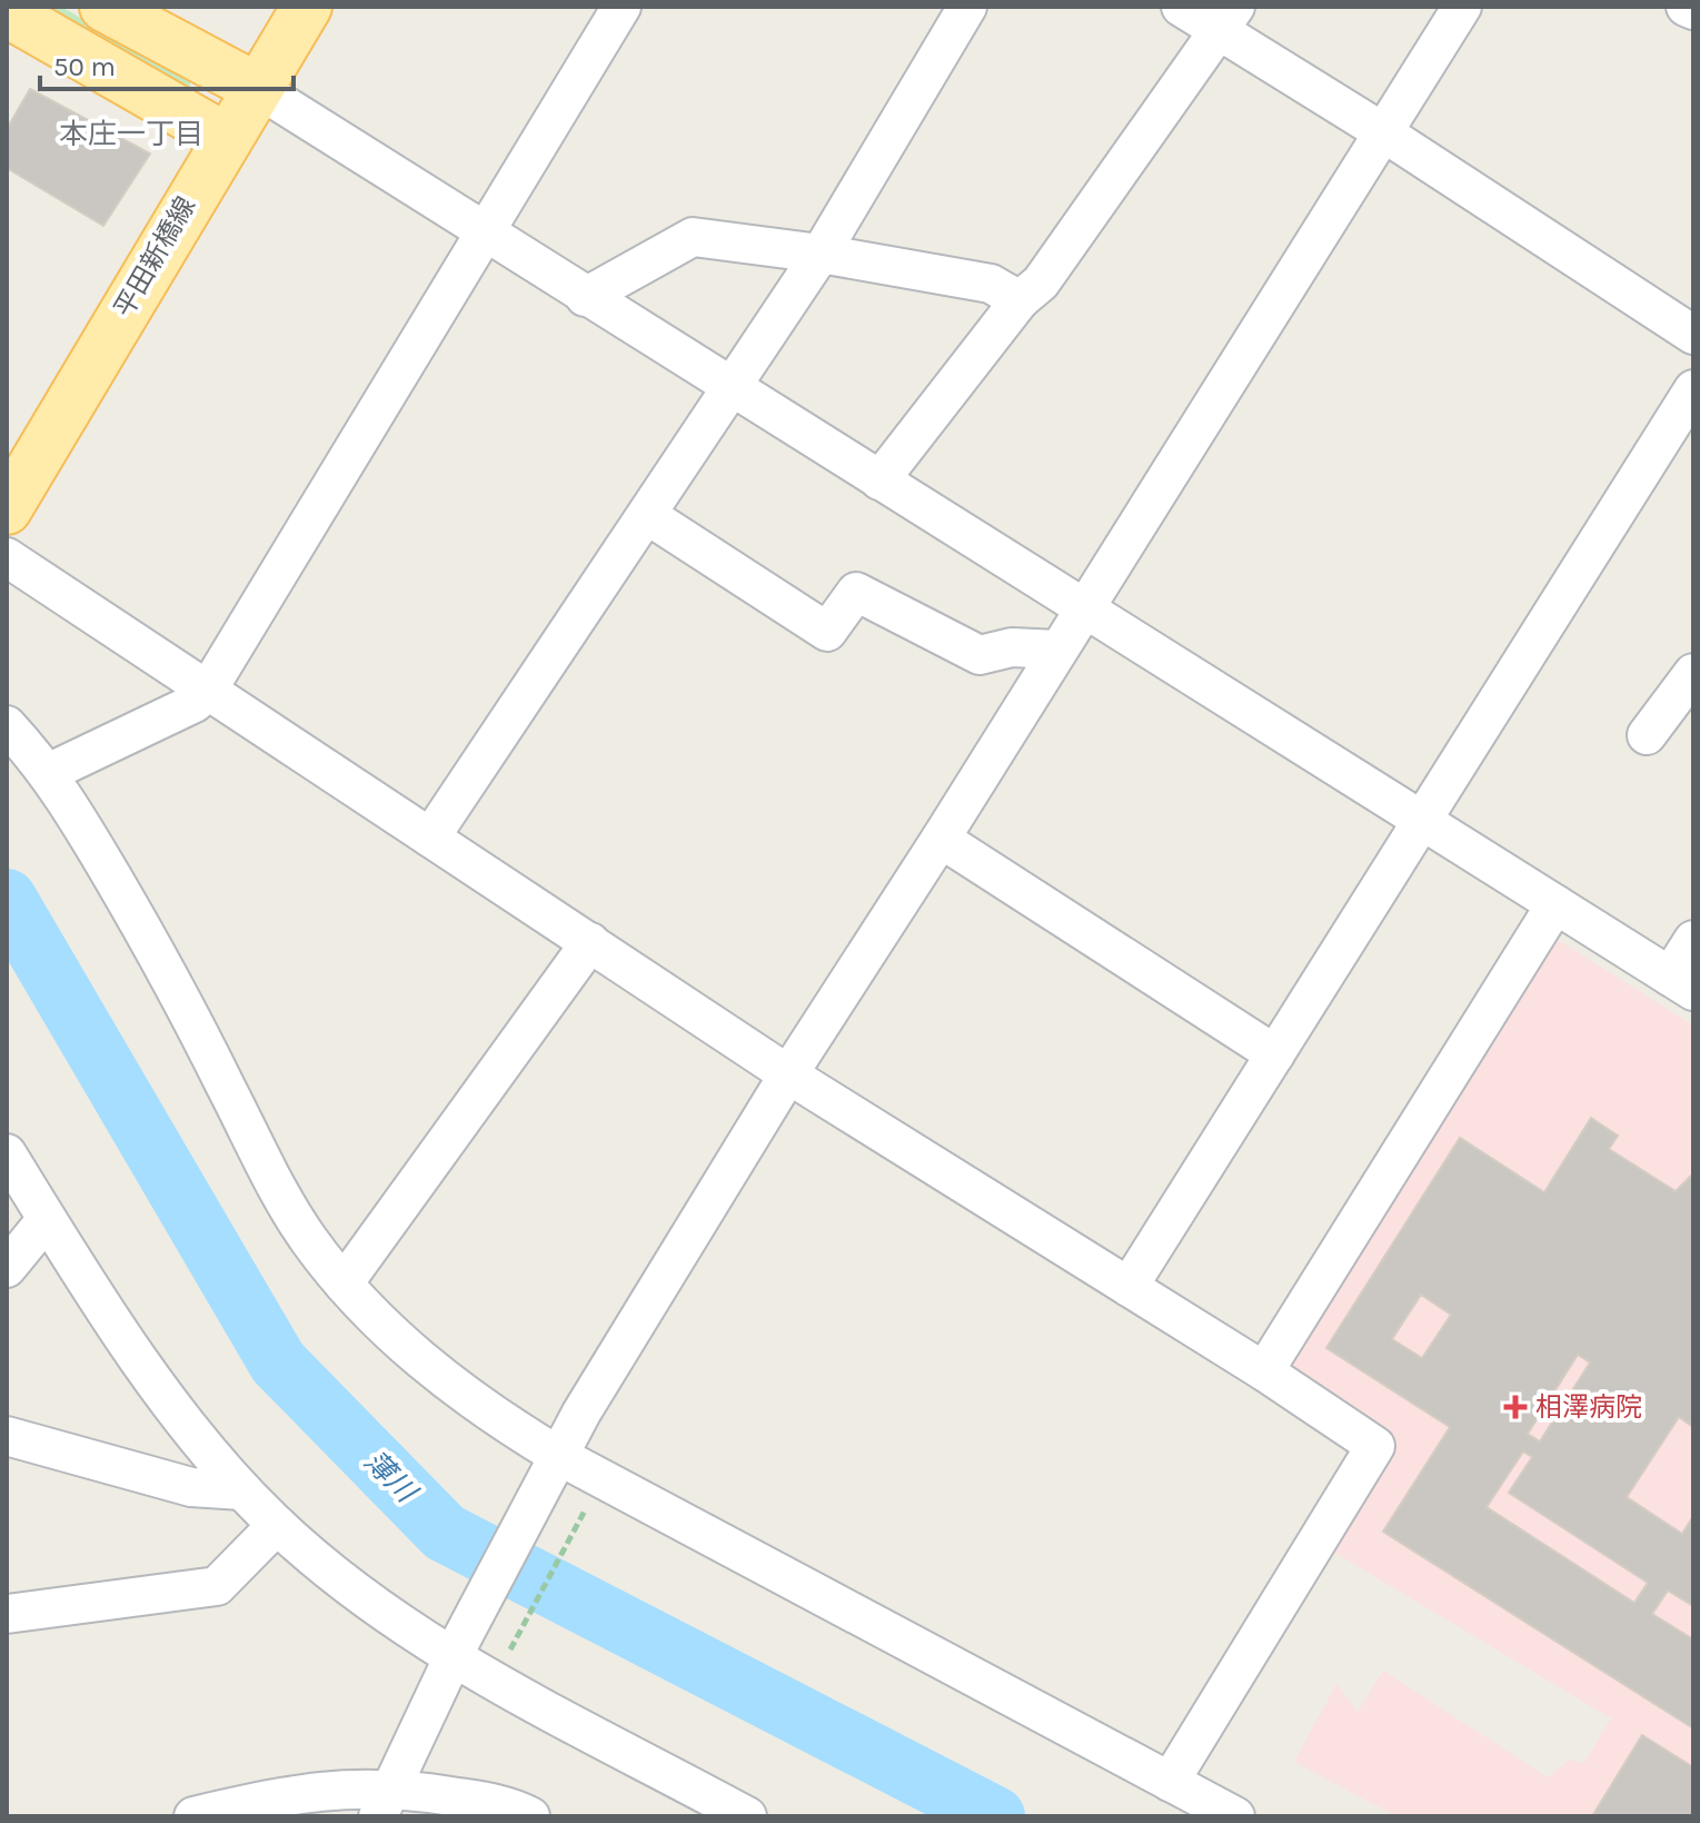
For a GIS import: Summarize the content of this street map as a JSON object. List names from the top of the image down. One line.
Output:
{"streets":{"main road":["平田新橋線"]},"districts":["本庄一丁目"],"water":["薄川"],"places":{"health":["相澤病院"]},"scale_bar":"50 m"}
